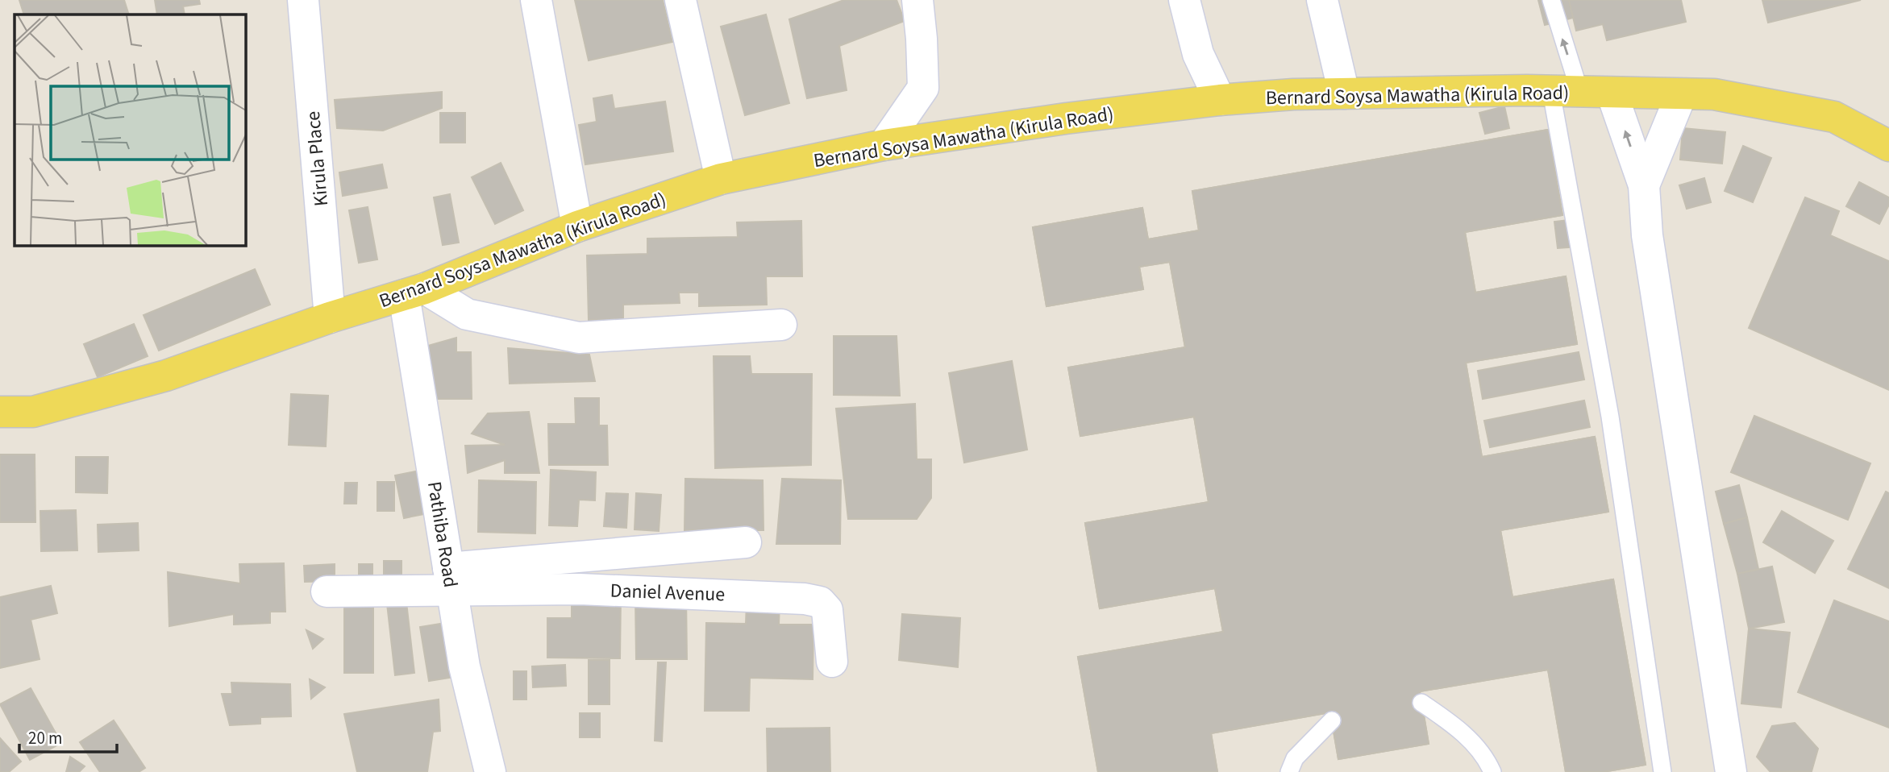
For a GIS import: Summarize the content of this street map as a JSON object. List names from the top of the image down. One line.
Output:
{"streets":{"main road":["Bernard Soysa Mawatha (Kirula Road)"],"street":["Kirula Place","Pathiba Road","Daniel Avenue"]},"crossings":[["Bernard Soysa Mawatha (Kirula Road)","Kirula Place"],["Bernard Soysa Mawatha (Kirula Road)","Pathiba Road"],["Pathiba Road","Daniel Avenue"]],"scale_bar":"20 m"}
